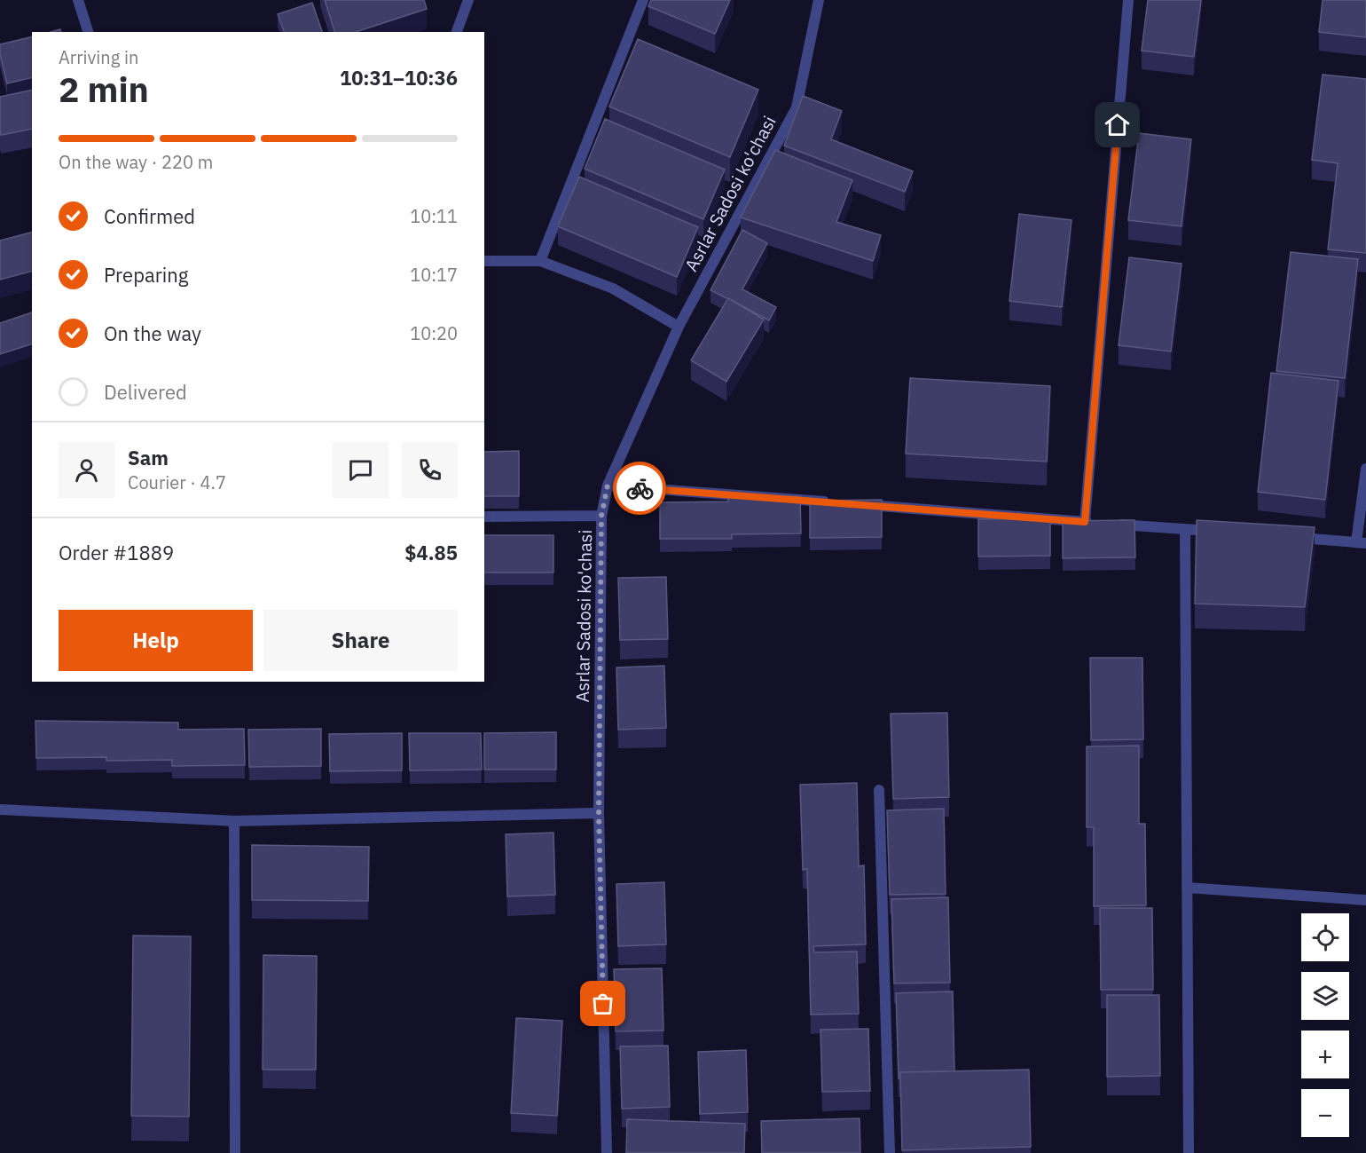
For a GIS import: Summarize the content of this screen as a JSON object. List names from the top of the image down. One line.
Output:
{"streets":{"street":["Asrlar Sadosi ko'chasi"]},"page":{"heading":["2 min","Arriving in","10:31–10:36"],"panel":["Sam","Courier · 4.7","Order #1889","$4.85"],"bar":"On the way · 220 m","list":[["Confirmed","10:11"],["Preparing","10:17"],["On the way","10:20"],"Delivered"],"buttons":["Help","Share"],"map_buttons":["+","−"]}}
